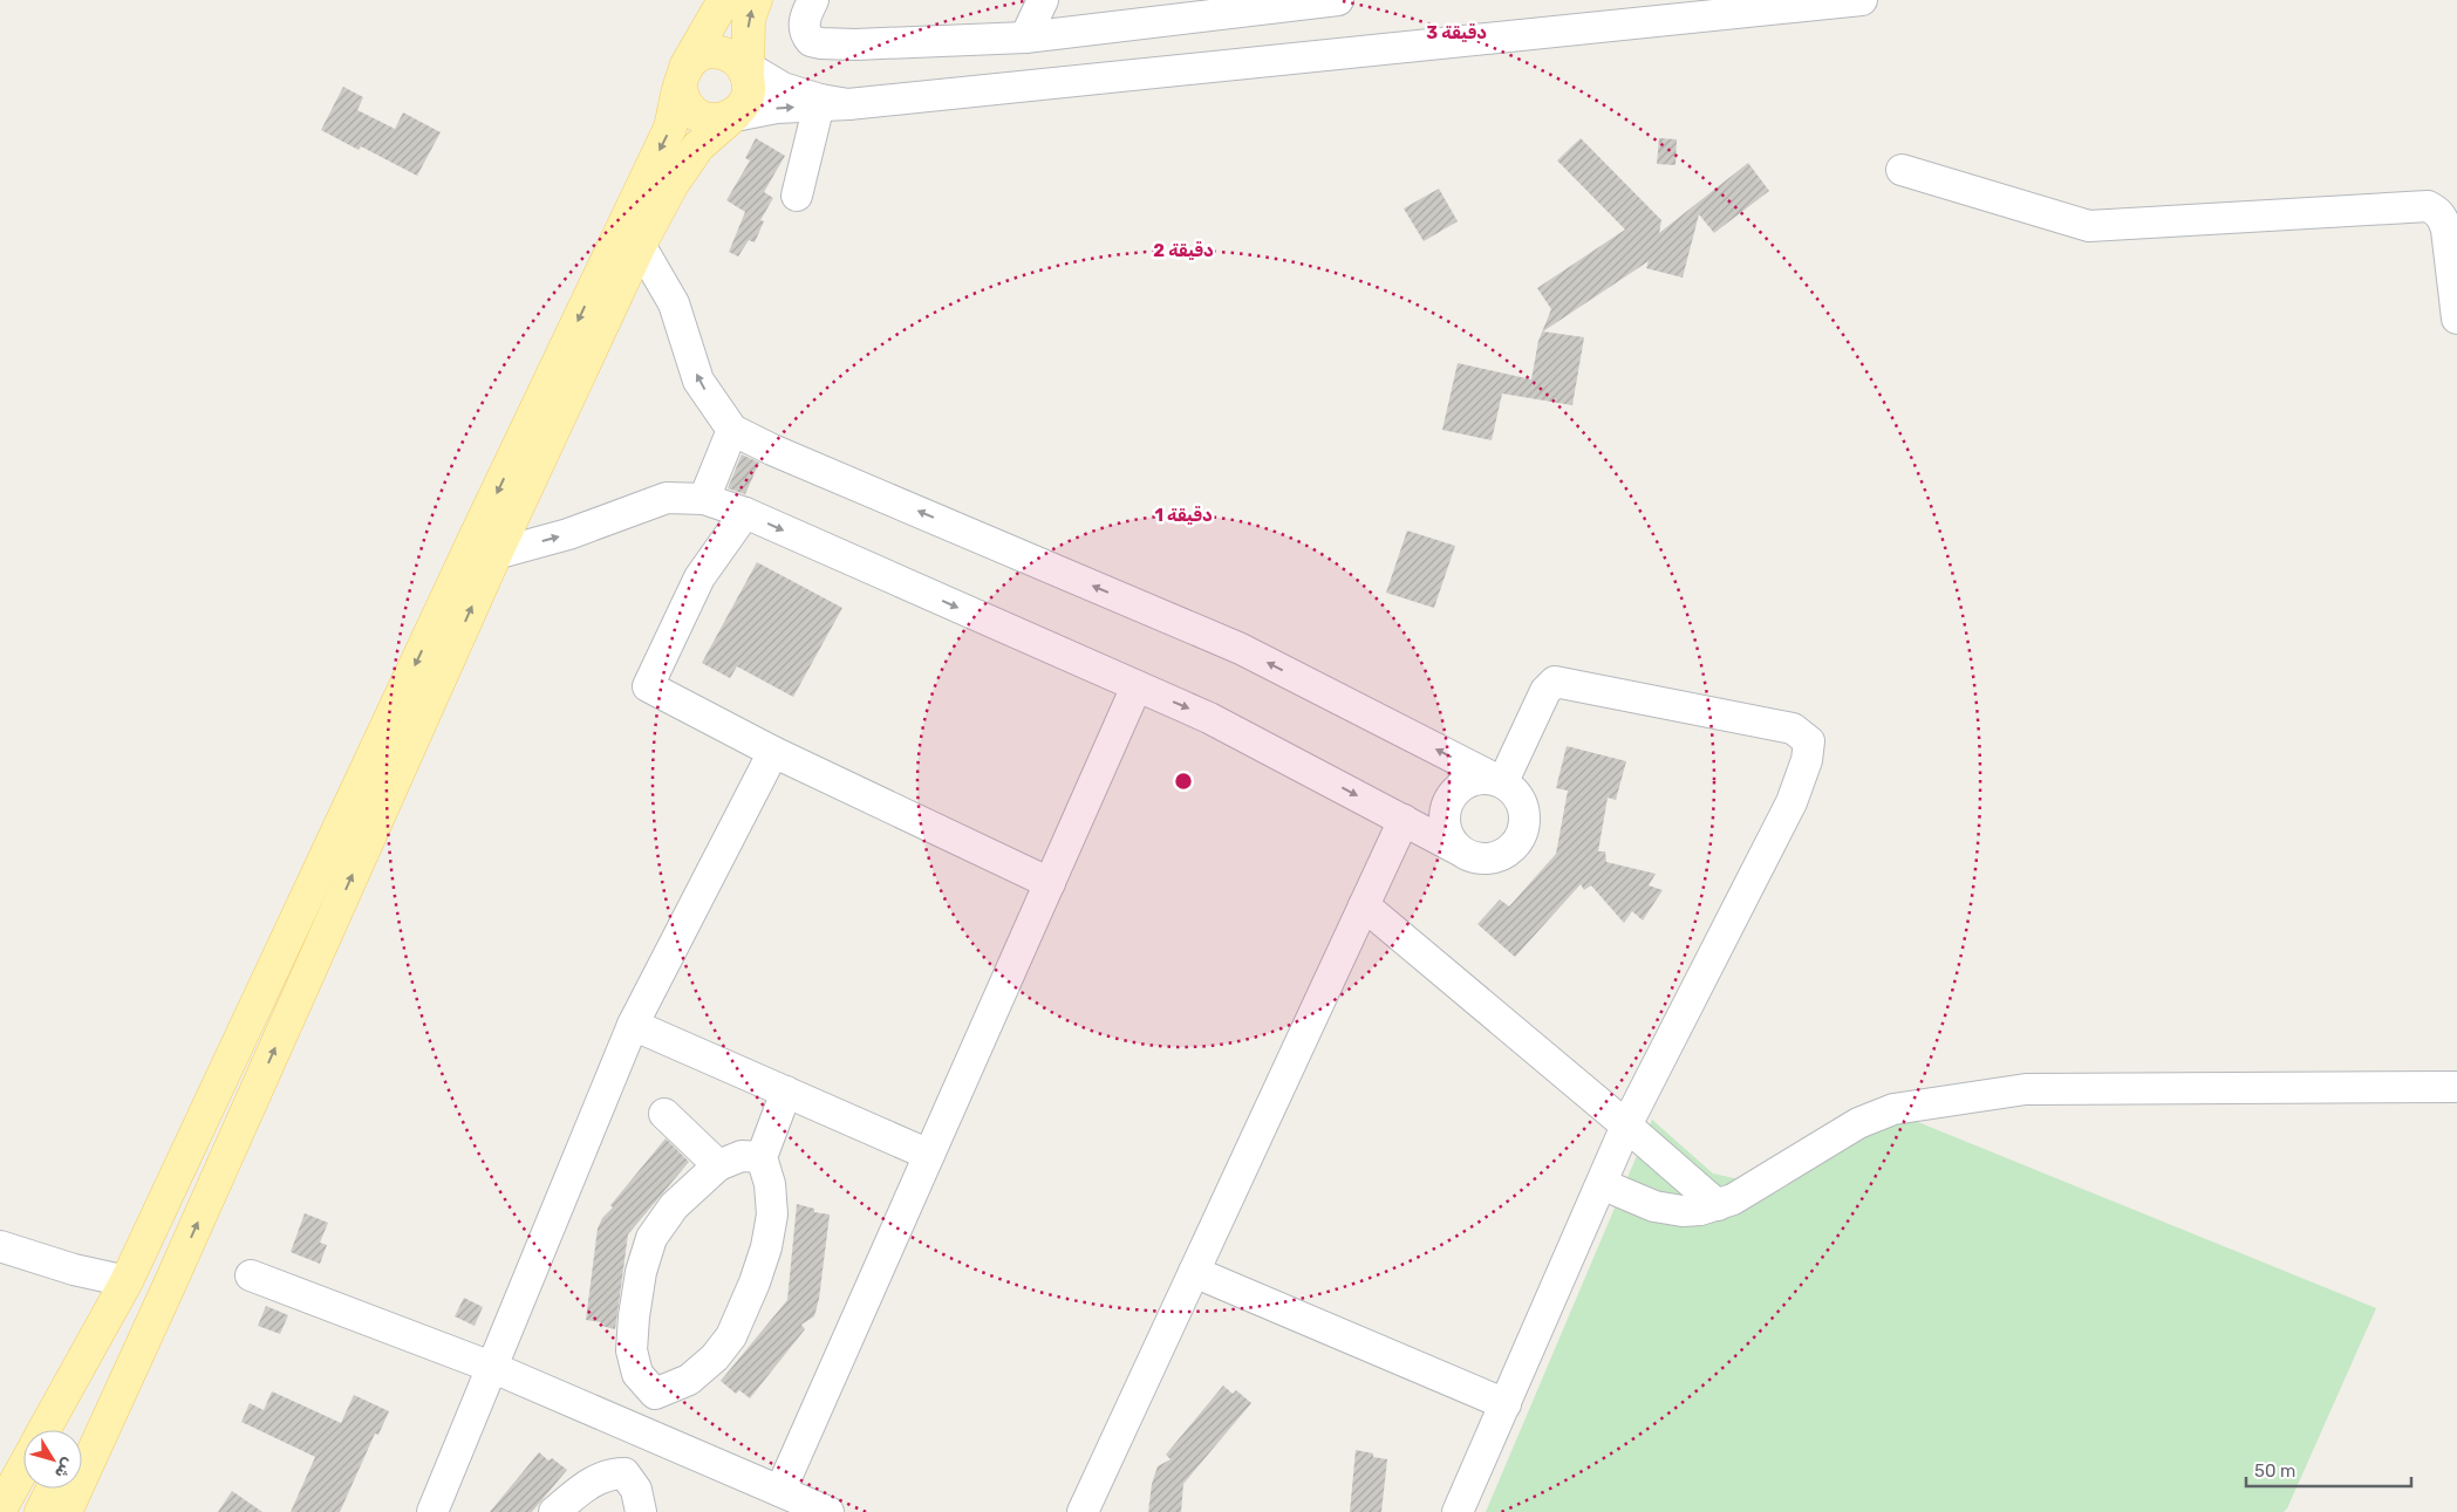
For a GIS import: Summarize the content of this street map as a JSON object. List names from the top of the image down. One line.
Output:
{"scale_bar":"50 m","north":"bottom right","rings":["3 دقيقة","2 دقيقة","1 دقيقة"]}
